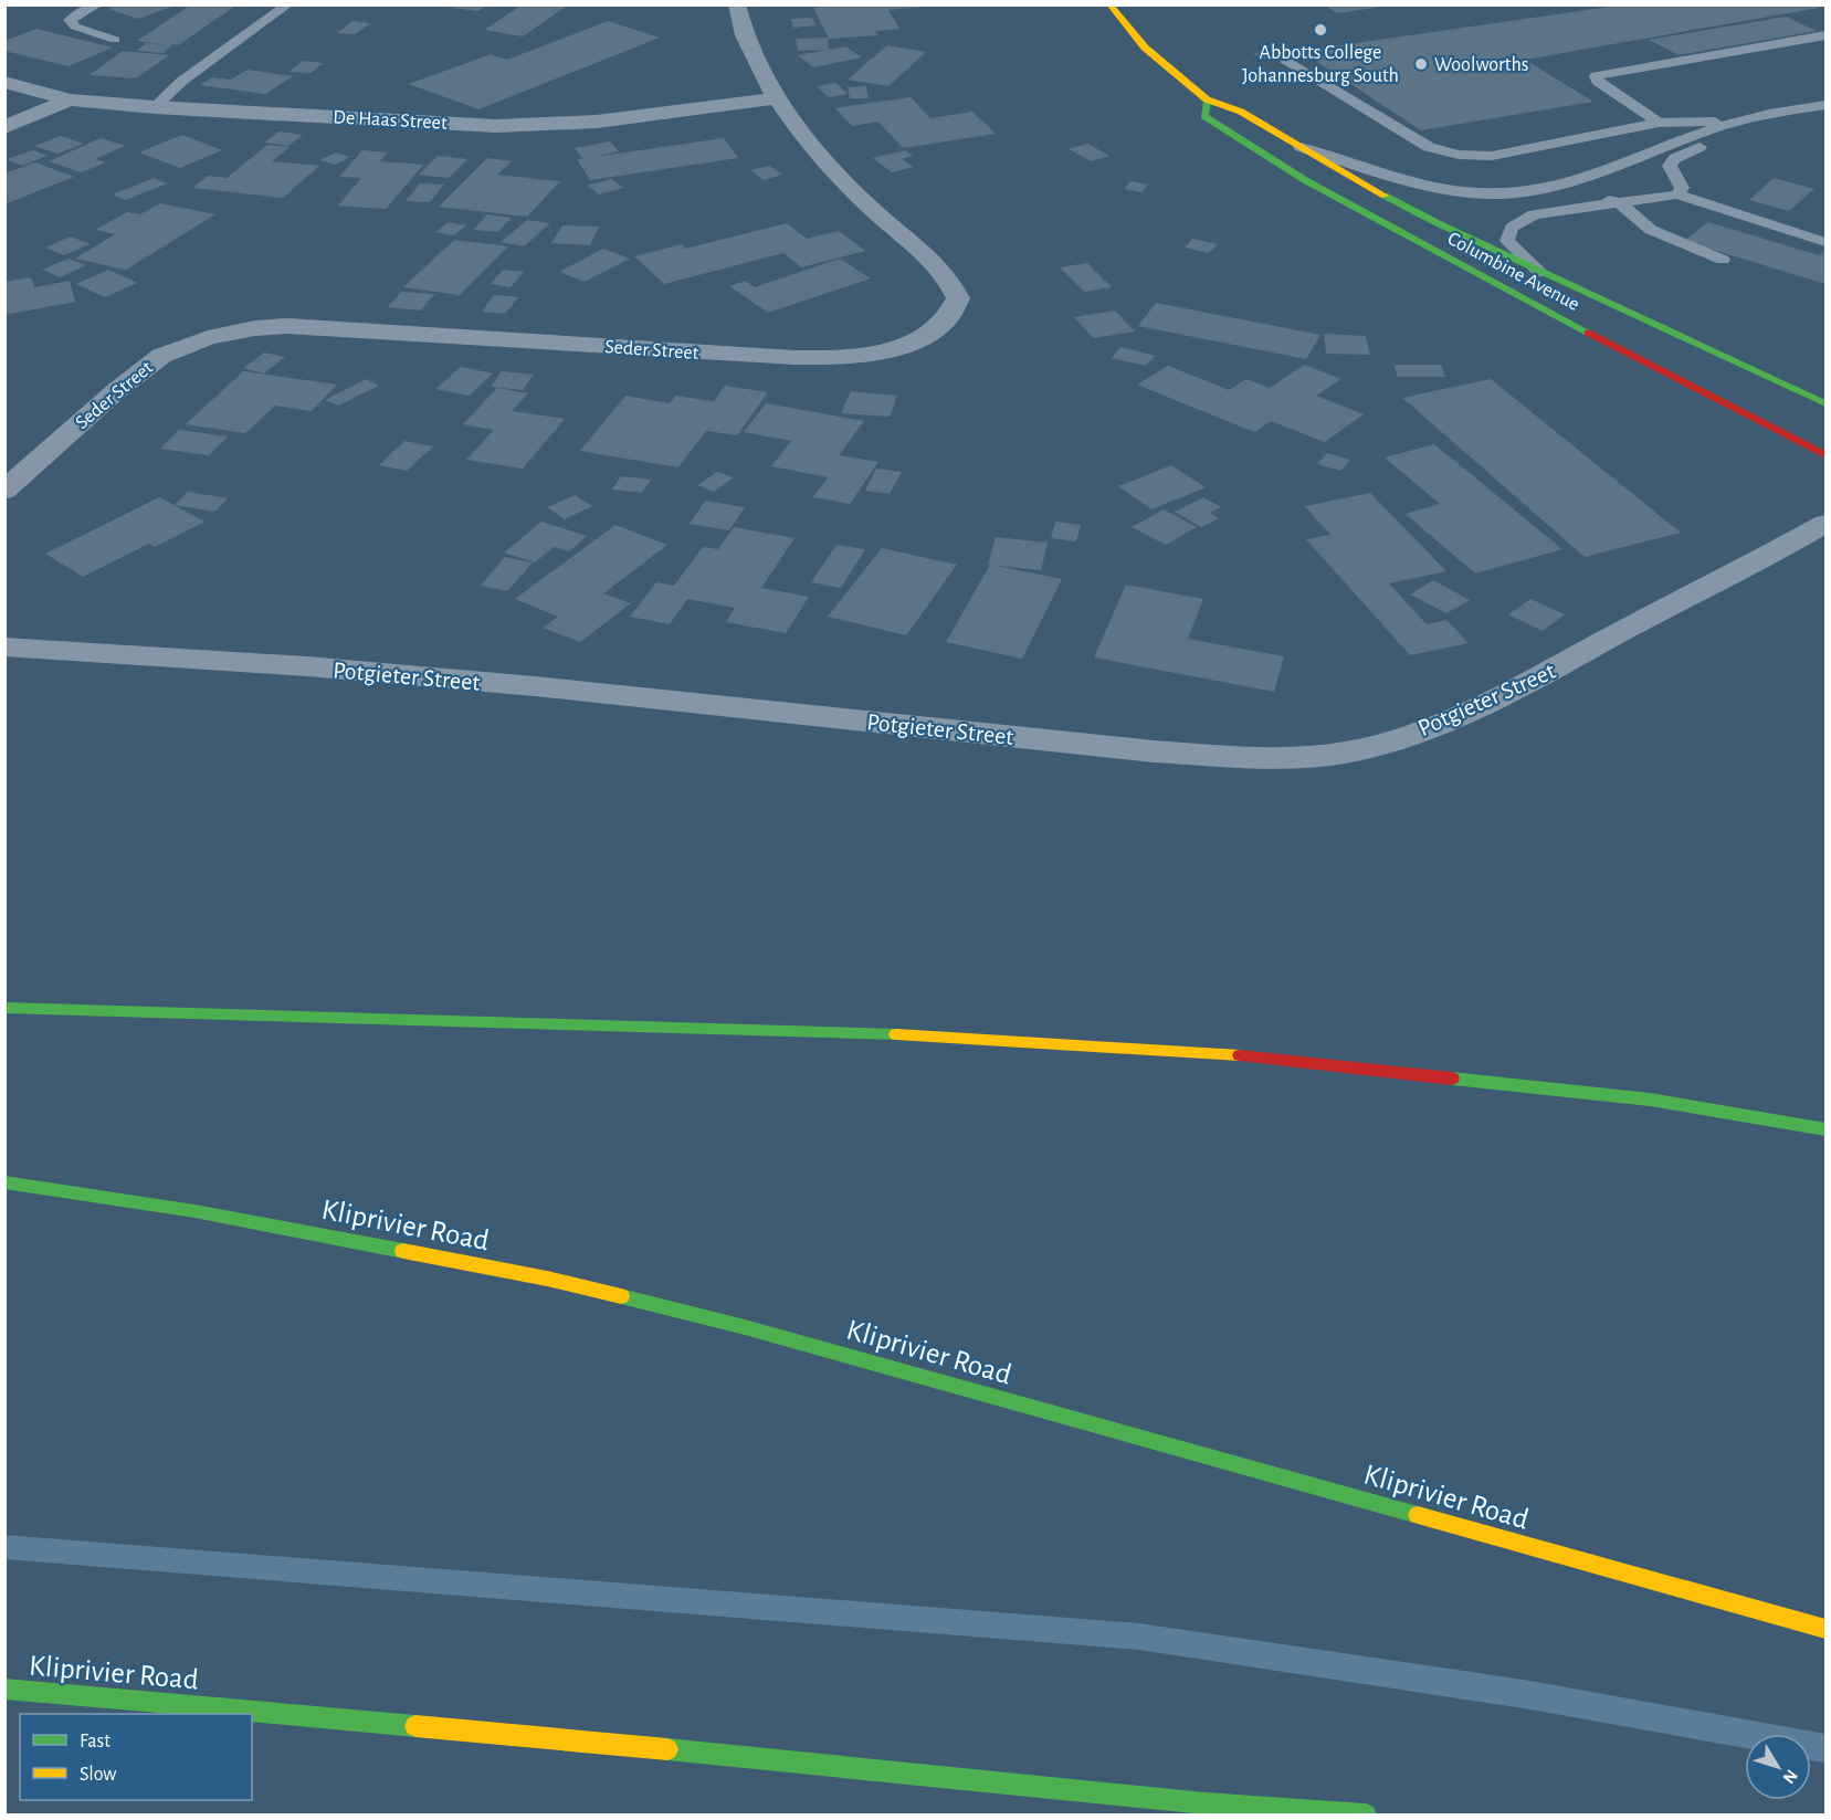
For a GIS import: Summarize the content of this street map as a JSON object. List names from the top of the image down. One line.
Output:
{"streets":{"main road":["Columbine Avenue","Kliprivier Road"],"street":["De Haas Street","Seder Street","Potgieter Street"]},"crossings":[["De Haas Street","Seder Street"]],"places":["Abbotts College Johannesburg South","Woolworths"],"legend":["Fast","Slow"],"north":"bottom right"}
